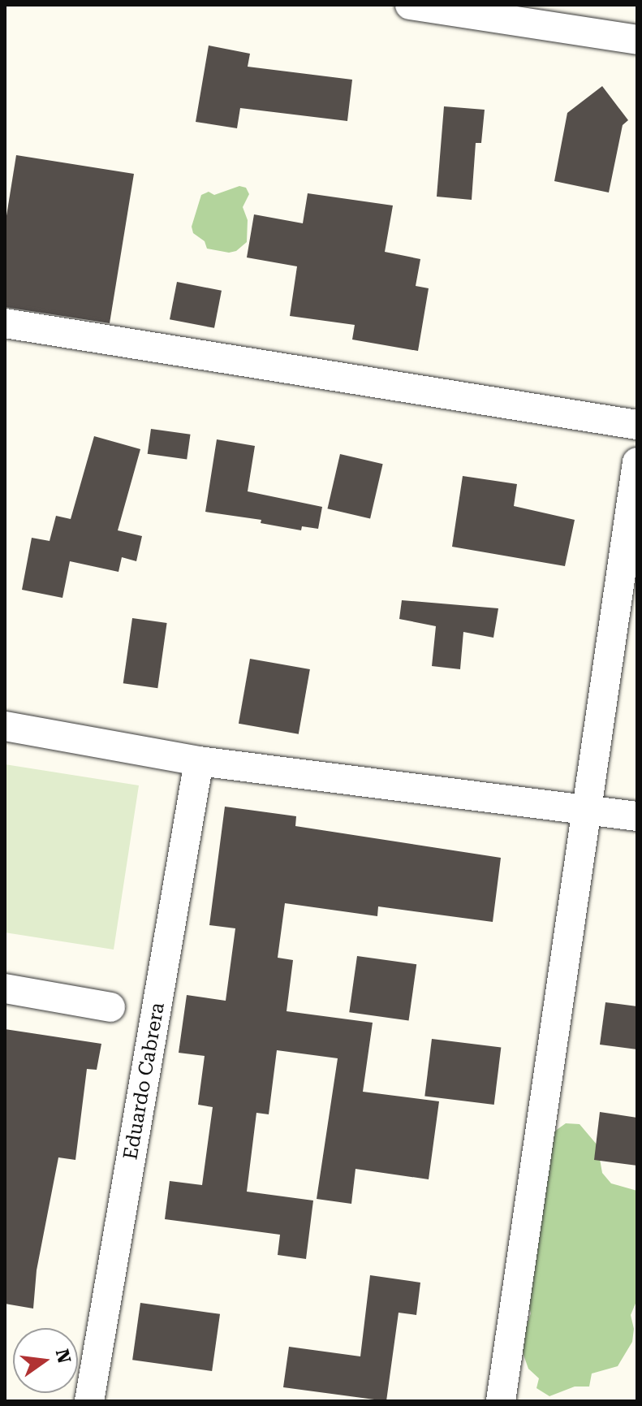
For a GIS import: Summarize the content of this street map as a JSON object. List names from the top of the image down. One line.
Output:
{"streets":{"street":["Eduardo Cabrera"]},"north":"right"}
